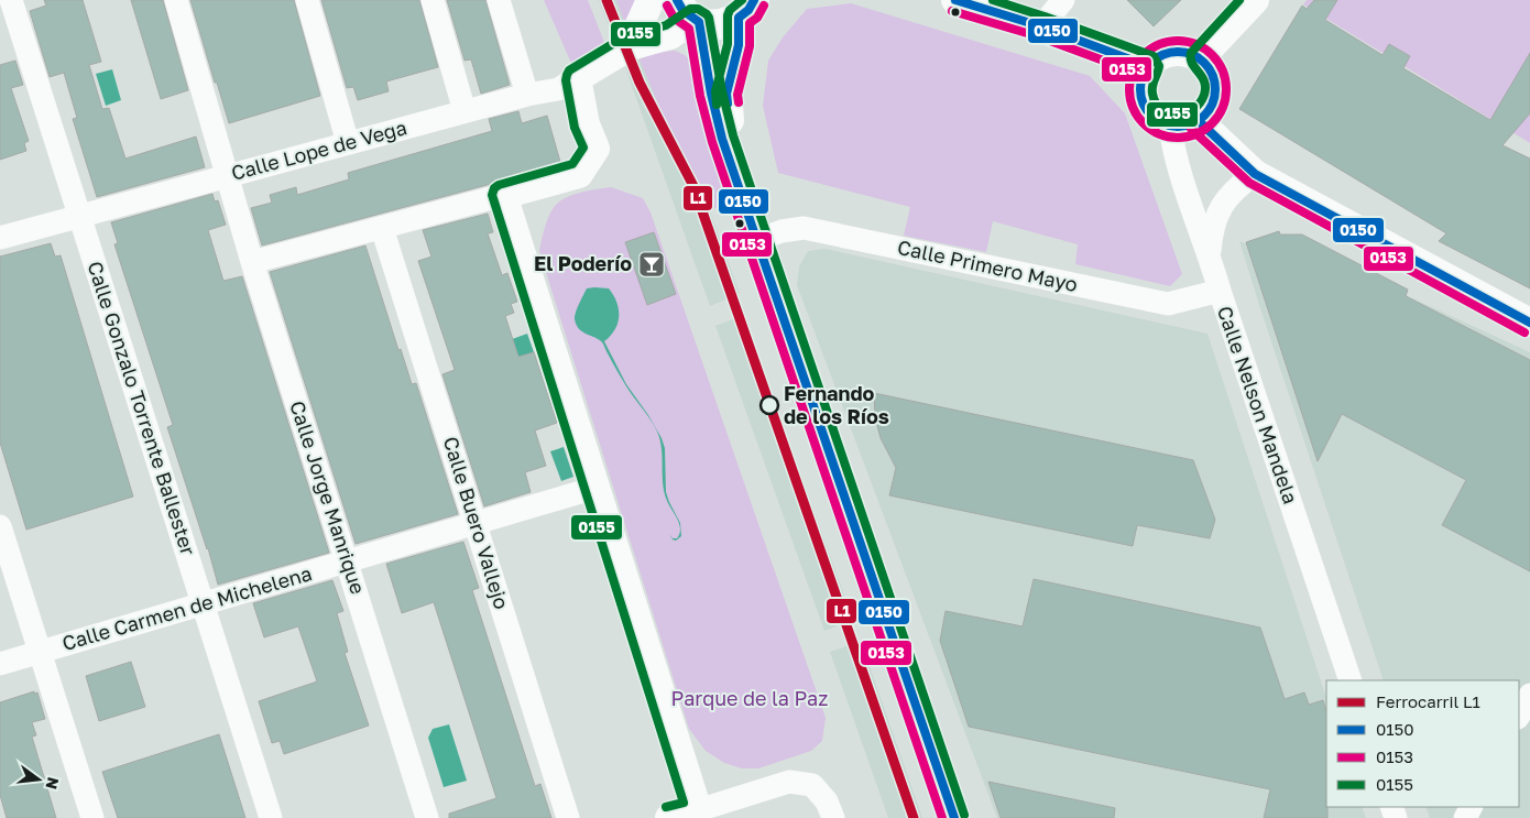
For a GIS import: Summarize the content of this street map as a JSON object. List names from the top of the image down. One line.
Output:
{"streets":{"street":["Calle Lope de Vega","Calle Primero Mayo","Calle Nelson Mandela","Calle Gonzalo Torrente Ballester","Calle Jorge Manrique","Calle Buero Vallejo","Calle Carmen de Michelena"]},"crossings":[["Calle Lope de Vega","Calle Gonzalo Torrente Ballester"],["Calle Lope de Vega","Calle Jorge Manrique"],["Calle Primero Mayo","Calle Nelson Mandela"],["Calle Gonzalo Torrente Ballester","Calle Carmen de Michelena"],["Calle Jorge Manrique","Calle Carmen de Michelena"],["Calle Buero Vallejo","Calle Carmen de Michelena"]],"parks":["Parque de la Paz"],"places":{"bar":["El Poderío"],"other":["Fernando de los Ríos"]},"lines":["rail line L1","transit line 0150","transit line 0155","transit line 0153"],"legend":["Ferrocarril L1","0150","0153","0155"],"north":"right"}
